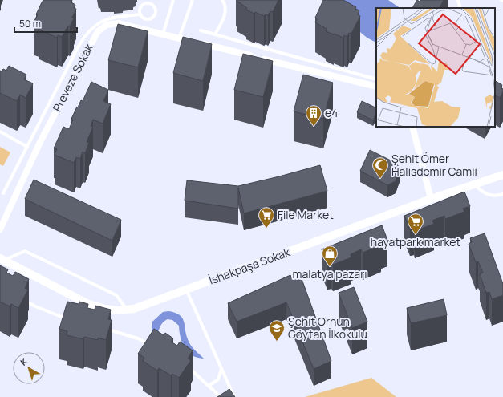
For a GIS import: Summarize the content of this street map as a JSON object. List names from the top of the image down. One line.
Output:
{"streets":{"street":["Preveze Sokak","İshakpaşa Sokak"]},"places":{"building":["e4"],"mosque":["Şehit Ömer Halisdemir Camii"],"supermarket":["File Market","hayatpark market"],"shop":["malatya pazarı"],"school or university":["Şehit Orhun Göytan İlkokulu"]},"scale_bar":"50 m","north":"top left"}
